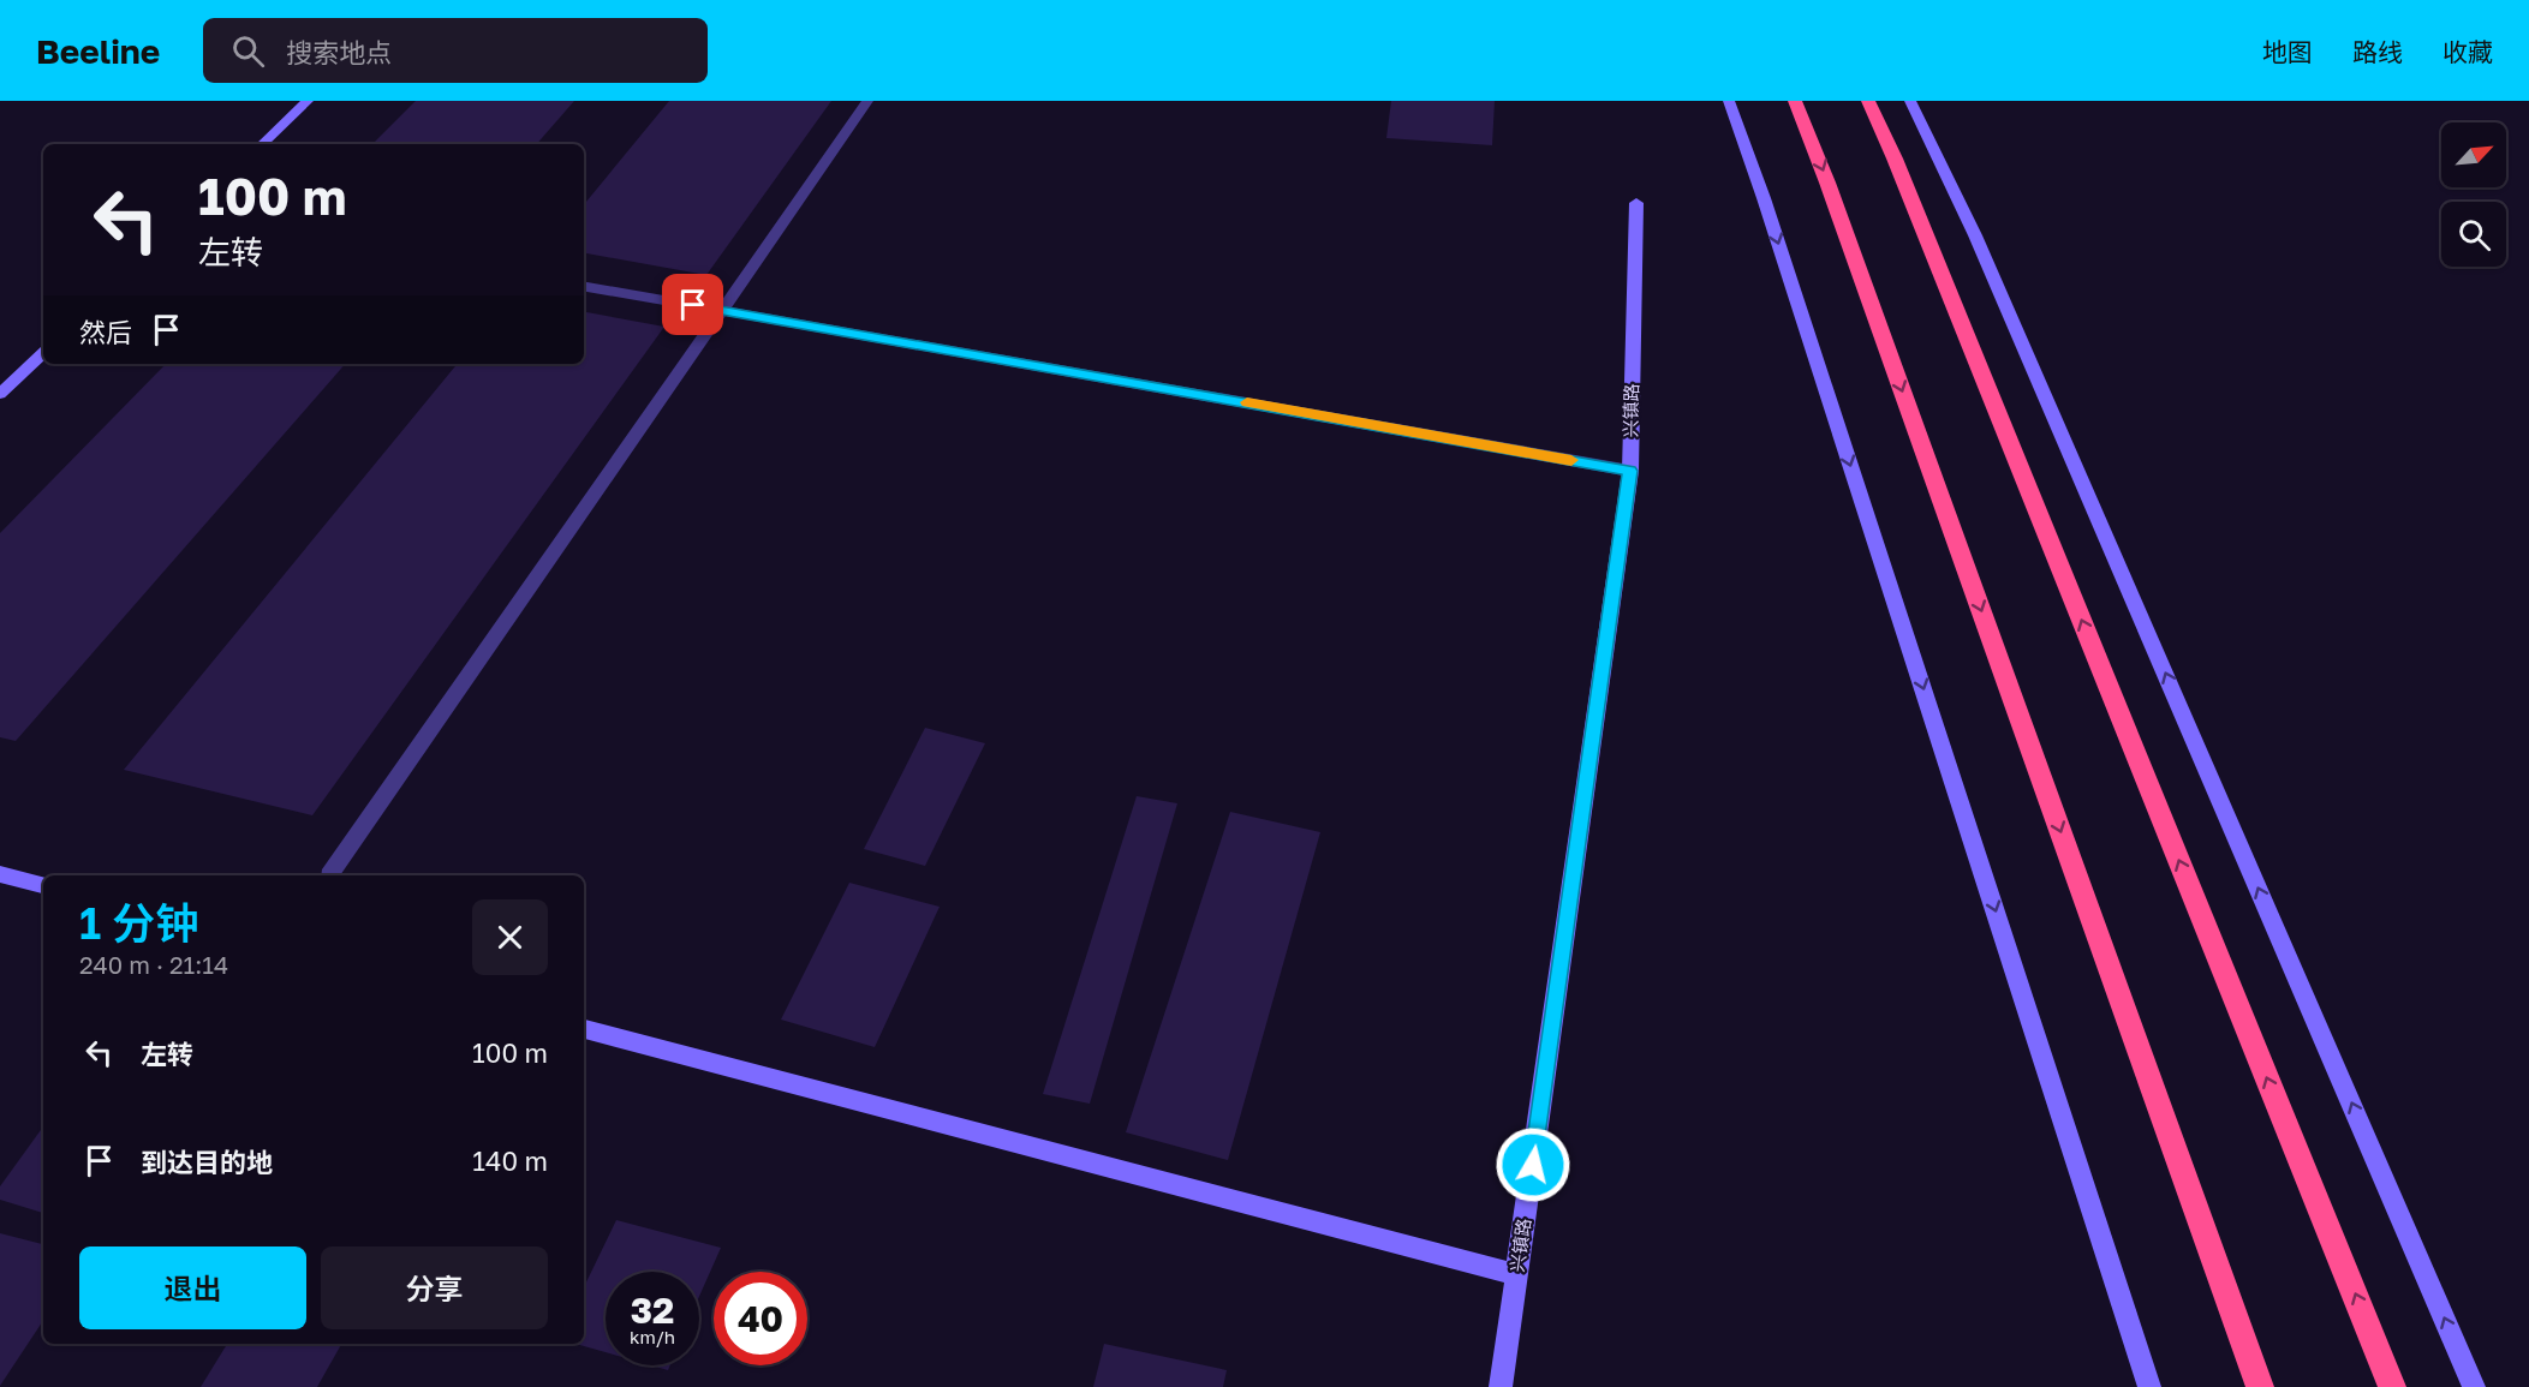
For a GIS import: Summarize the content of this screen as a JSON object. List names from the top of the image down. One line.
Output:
{"streets":{"street":["兴镇路"]},"north":"top right","page":{"header":"Beeline","search":"搜索地点","nav":["地图","路线","收藏"],"turn":["100 m","左转"],"then":"然后","heading":["1 分钟","240 m · 21:14"],"list":[{"name":"左转","value":"100 m"},{"name":"到达目的地","value":"140 m"}],"buttons":["退出","分享"],"speed":"32 km/h","limit":"40"}}
